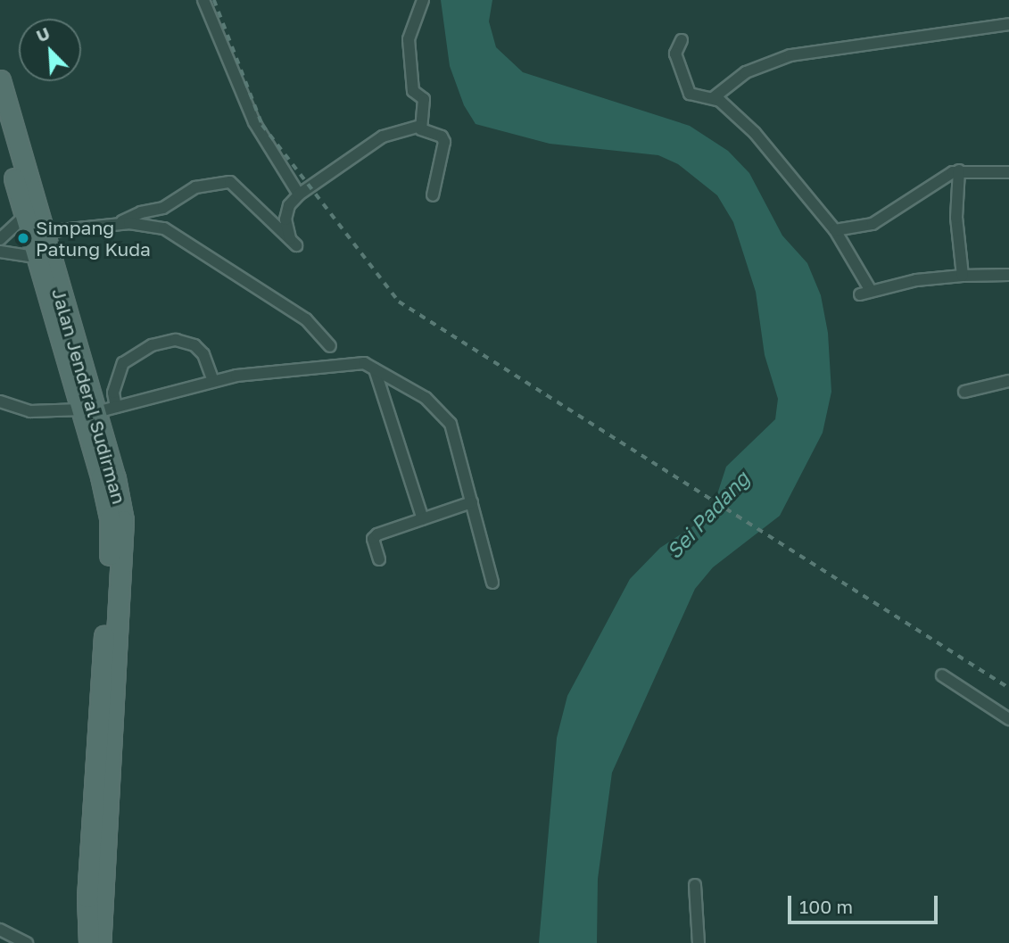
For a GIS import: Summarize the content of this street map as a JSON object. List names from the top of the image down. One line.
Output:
{"streets":{"main road":["Jalan Jenderal Sudirman"]},"water":["Sei Padang"],"places":["Simpang Patung Kuda"],"scale_bar":"100 m","north":"top left"}
